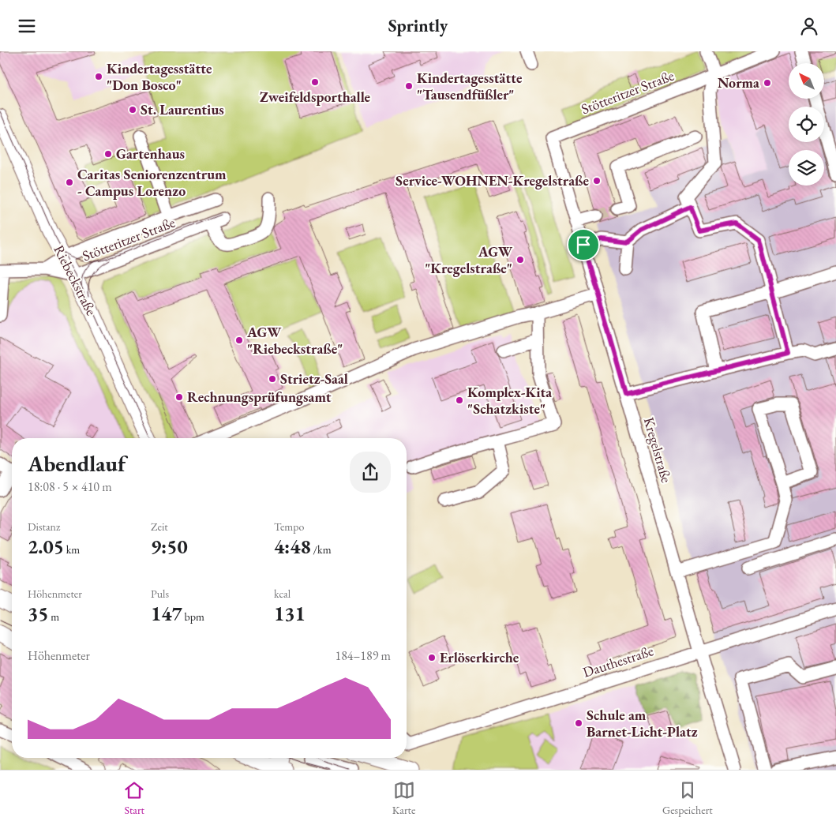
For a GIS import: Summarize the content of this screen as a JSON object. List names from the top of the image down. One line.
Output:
{"streets":{"main road":["Riebeckstraße"],"street":["Stötteritzer Straße","Kregelstraße","Dauthestraße"]},"crossings":[["Stötteritzer Straße","Riebeckstraße"],["Stötteritzer Straße","Kregelstraße"],["Kregelstraße","Dauthestraße"]],"places":["Kindertagesstätte \"Don Bosco\"","Zweifeldsporthalle","Norma","Kindertagesstätte \"Tausendfüßler\"","St. Laurentius","Gartenhaus","Service-WOHNEN-Kregelstraße","Caritas Seniorenzentrum - Campus Lorenzo","AGW \"Kregelstraße\"","AGW \"Riebeckstraße\"","Strietz-Saal","Rechnungsprüfungsamt","Komplex-Kita \"Schatzkiste\"","Erlöserkirche","Schule am Barnet-Licht-Platz"],"north":"top left","page":{"header":"Sprintly","heading":["Abendlauf","18:08 · 5 × 410 m"],"stats":[["Distanz","2.05 km"],["Zeit","9:50"],["Tempo","4:48 /km"],["Höhenmeter","35 m"],["Puls","147 bpm"],["kcal","131"]],"chart":["Höhenmeter","184–189 m"],"tabs":["Start","Karte","Gespeichert"]}}
